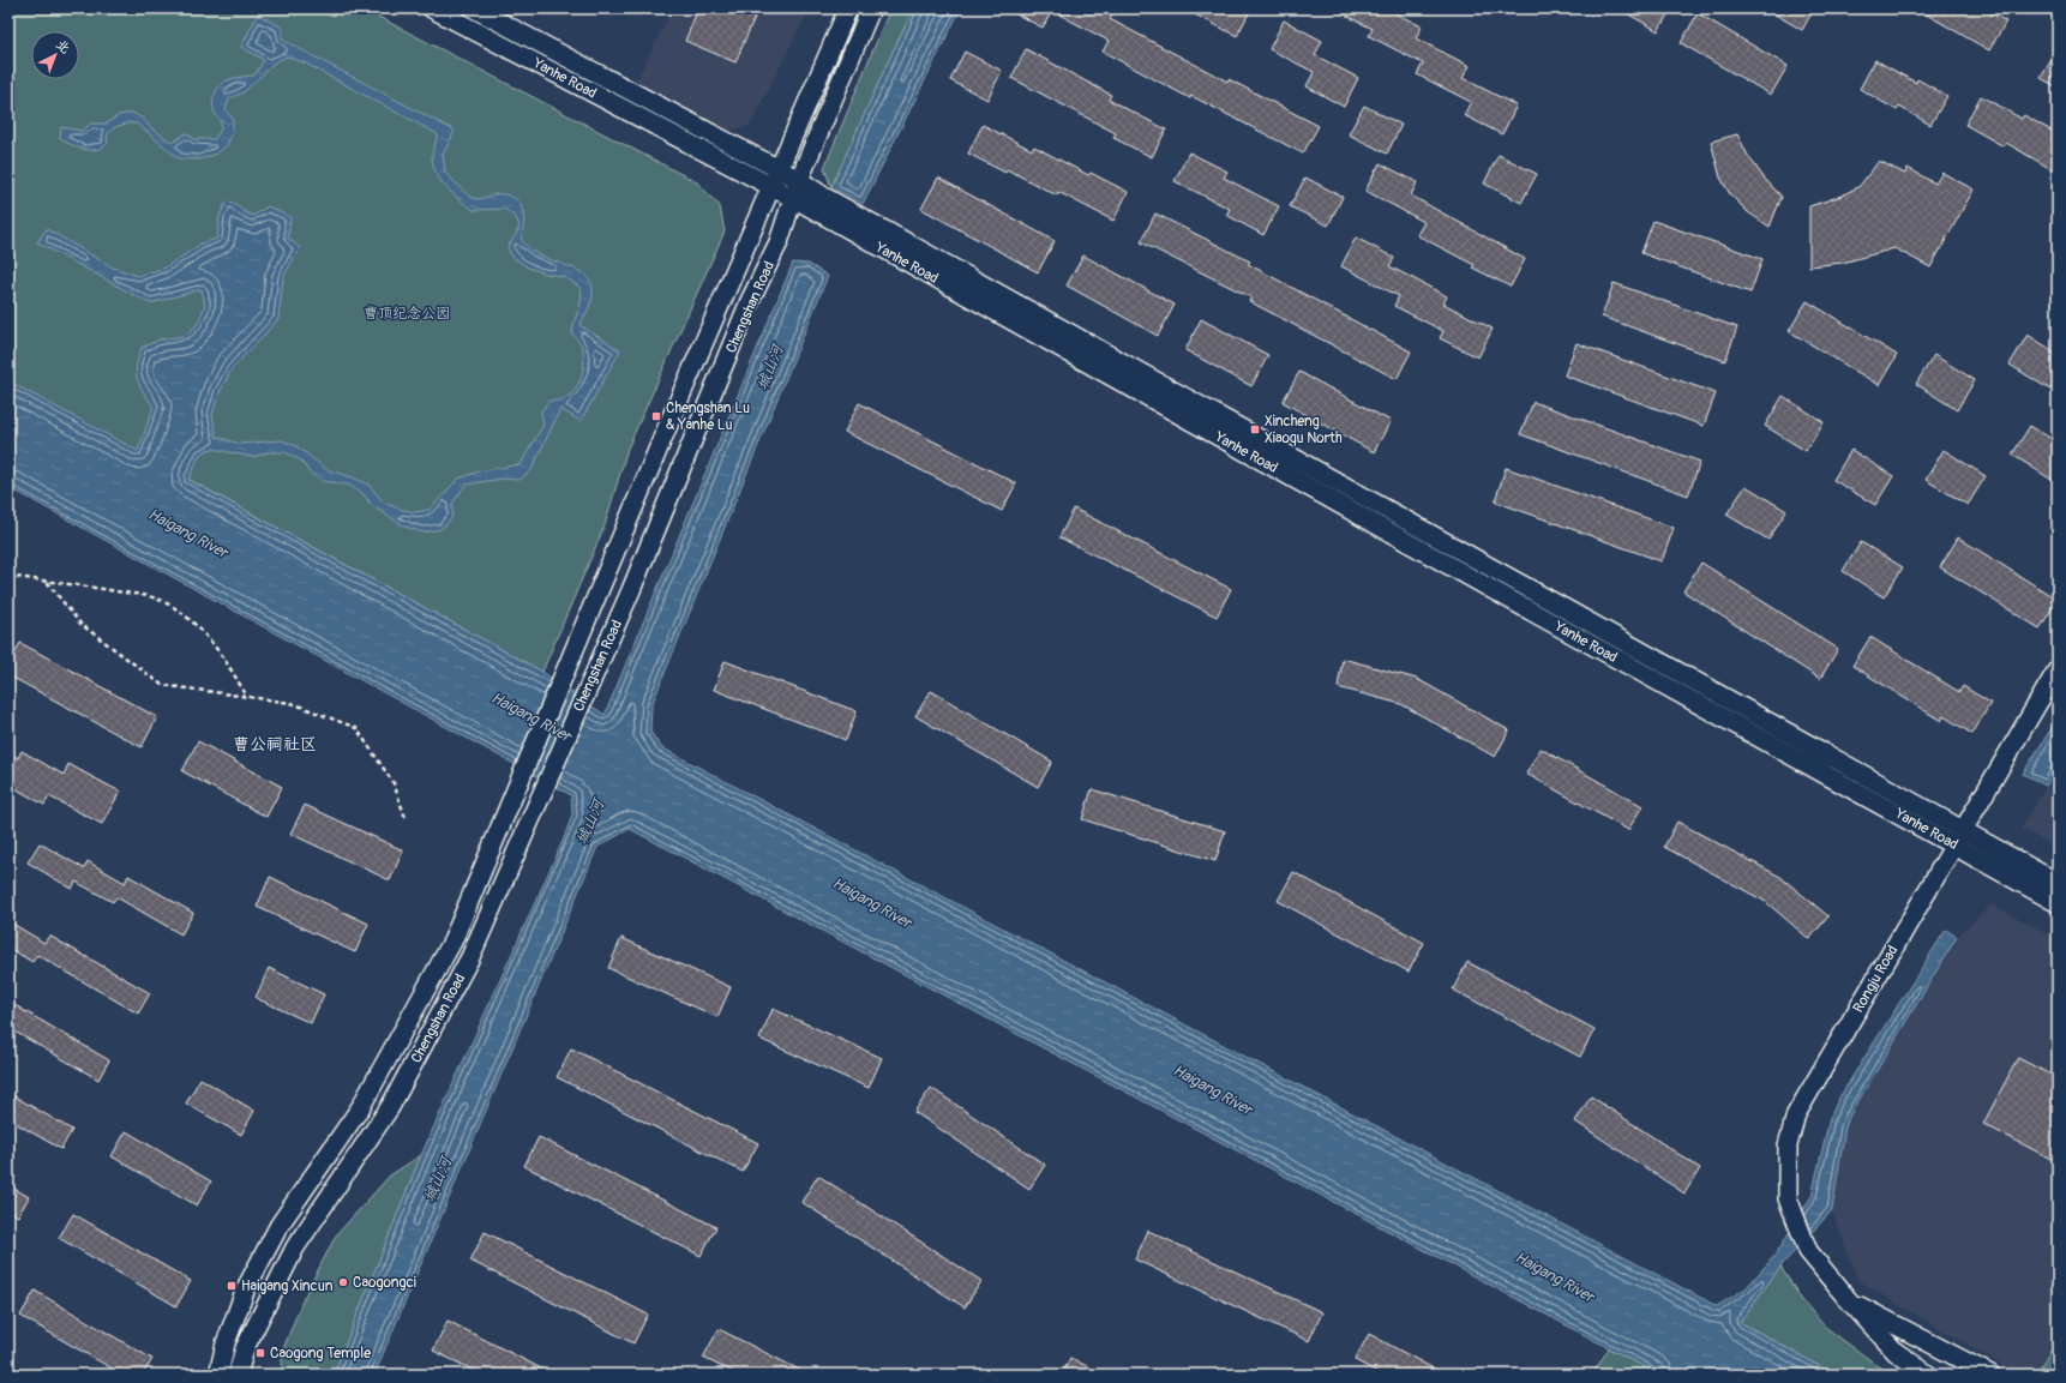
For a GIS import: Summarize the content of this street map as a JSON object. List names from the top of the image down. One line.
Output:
{"streets":{"street":["Yanhe Road","Chengshan Road","Rongju Road"]},"crossings":[["Yanhe Road","Chengshan Road"],["Yanhe Road","Rongju Road"]],"districts":["曹公祠社区"],"water":["城山河","Haigang River"],"parks":["曹顶纪念公园"],"places":{"transit":["Chengshan Lu & Yanhe Lu","Xincheng Xiaoqu North","Haigang Xincun","Caogong Temple"],"other":["Caogongci"]},"north":"top right"}
